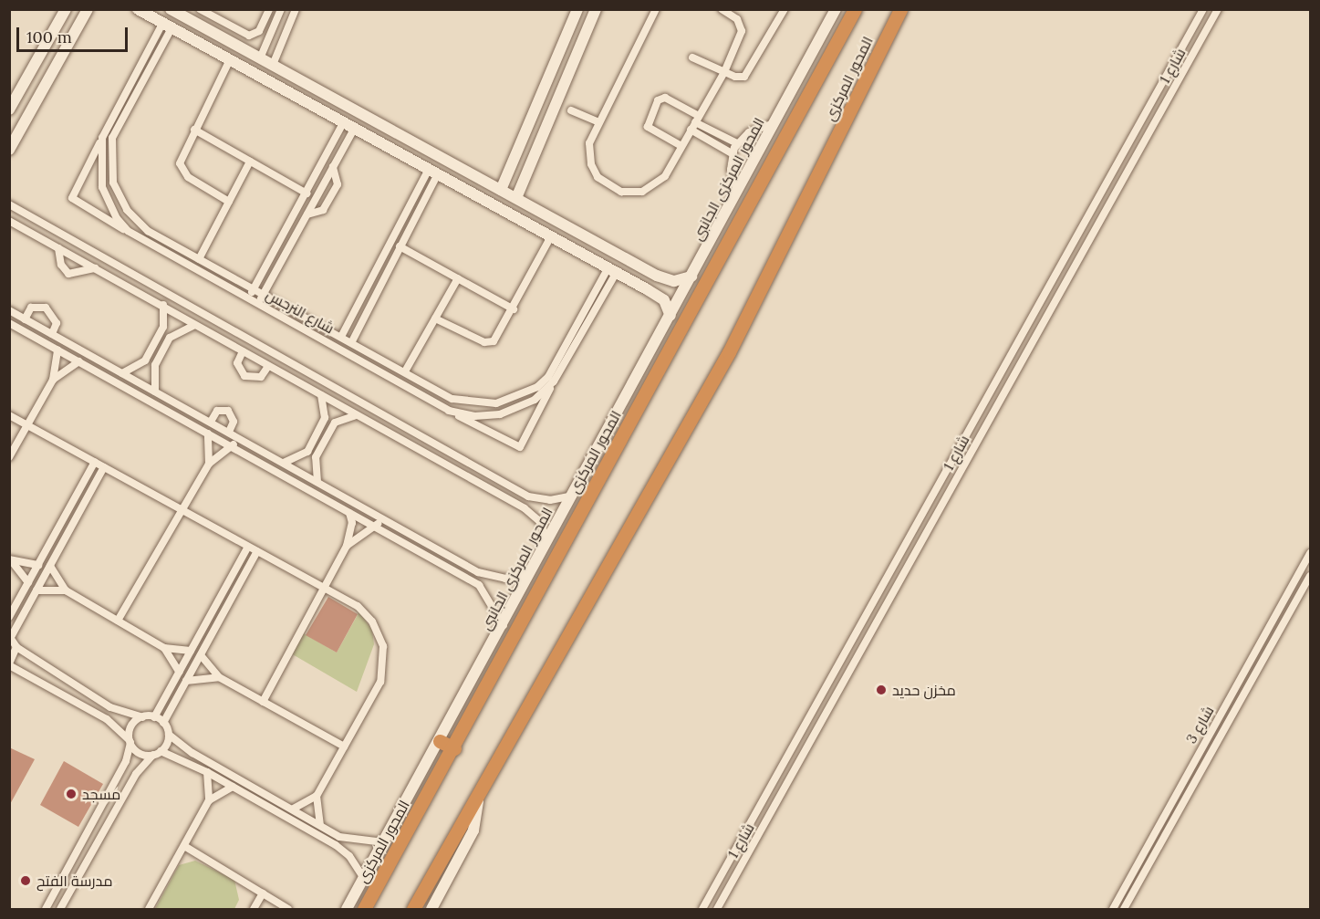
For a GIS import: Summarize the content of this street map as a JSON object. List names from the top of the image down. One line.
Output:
{"streets":{"highway":["المحور المركزى"],"street":["شارع 1","المحور المركزى الجانبى","شارع النرجس","شارع 3"]},"places":["مخزن حديد","مسجد","مدرسة الفتح"],"scale_bar":"100 m"}
